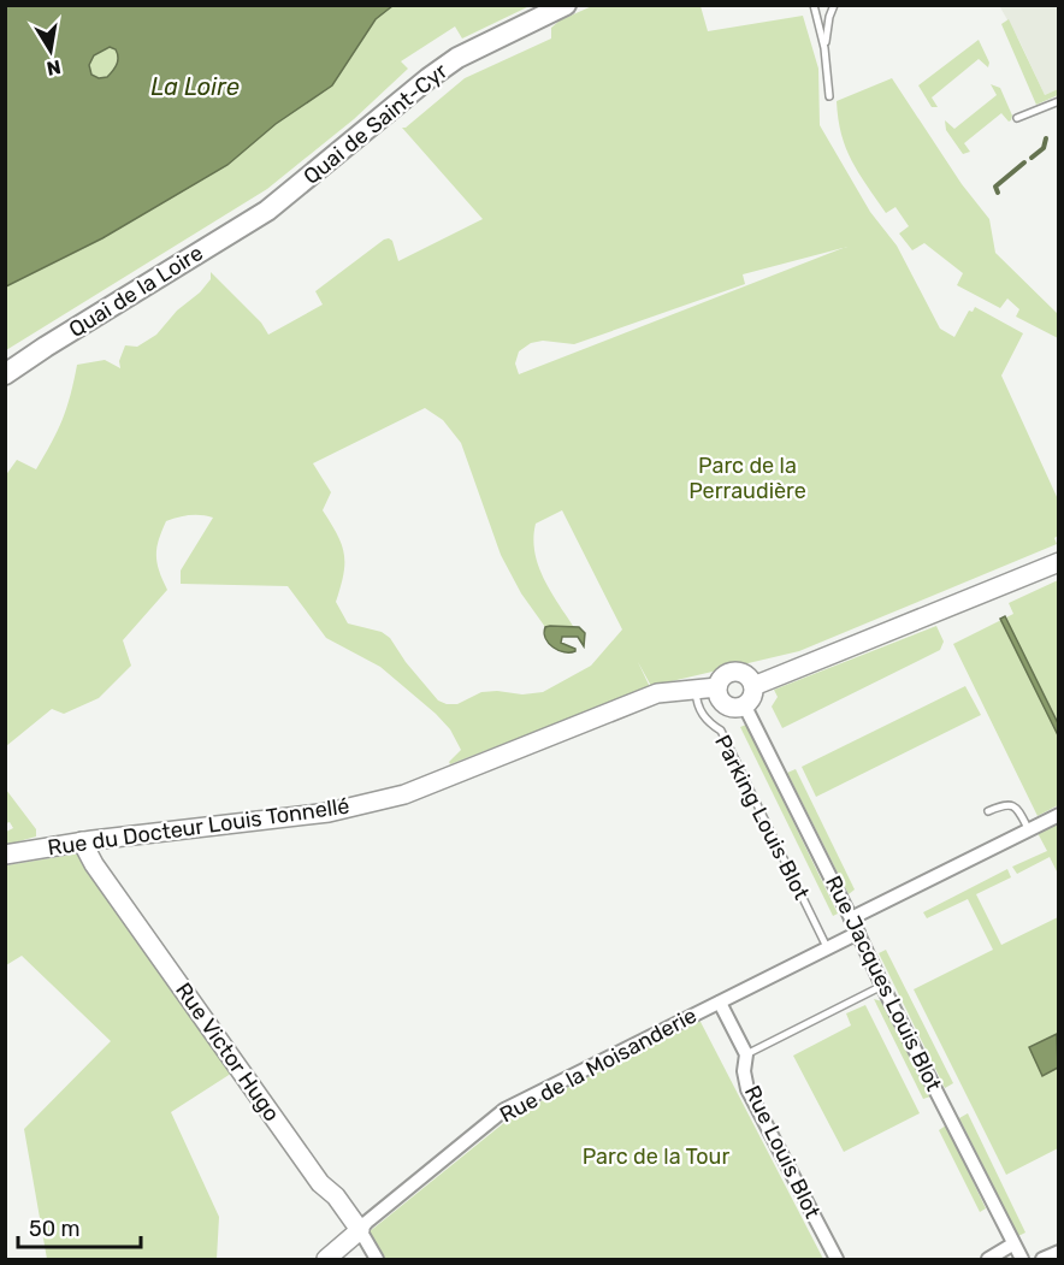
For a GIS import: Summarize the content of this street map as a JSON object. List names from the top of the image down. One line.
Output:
{"streets":{"main road":["Quai de Saint-Cyr","Quai de la Loire"],"street":["Rue du Docteur Louis Tonnellé","Rue Jacques Louis Blot","Rue Victor Hugo","Rue de la Moisanderie","Rue Louis Blot"],"lane":["Parking Louis Blot"]},"crossings":[["Quai de Saint-Cyr","Quai de la Loire"],["Parking Louis Blot","Rue du Docteur Louis Tonnellé"],["Parking Louis Blot","Rue de la Moisanderie"],["Rue du Docteur Louis Tonnellé","Rue Jacques Louis Blot"],["Rue du Docteur Louis Tonnellé","Rue Victor Hugo"],["Rue Jacques Louis Blot","Rue de la Moisanderie"],["Rue Victor Hugo","Rue de la Moisanderie"],["Rue de la Moisanderie","Rue Louis Blot"]],"water":["La Loire"],"parks":["Parc de la Perraudière","Parc de la Tour"],"scale_bar":"50 m","north":"bottom"}
